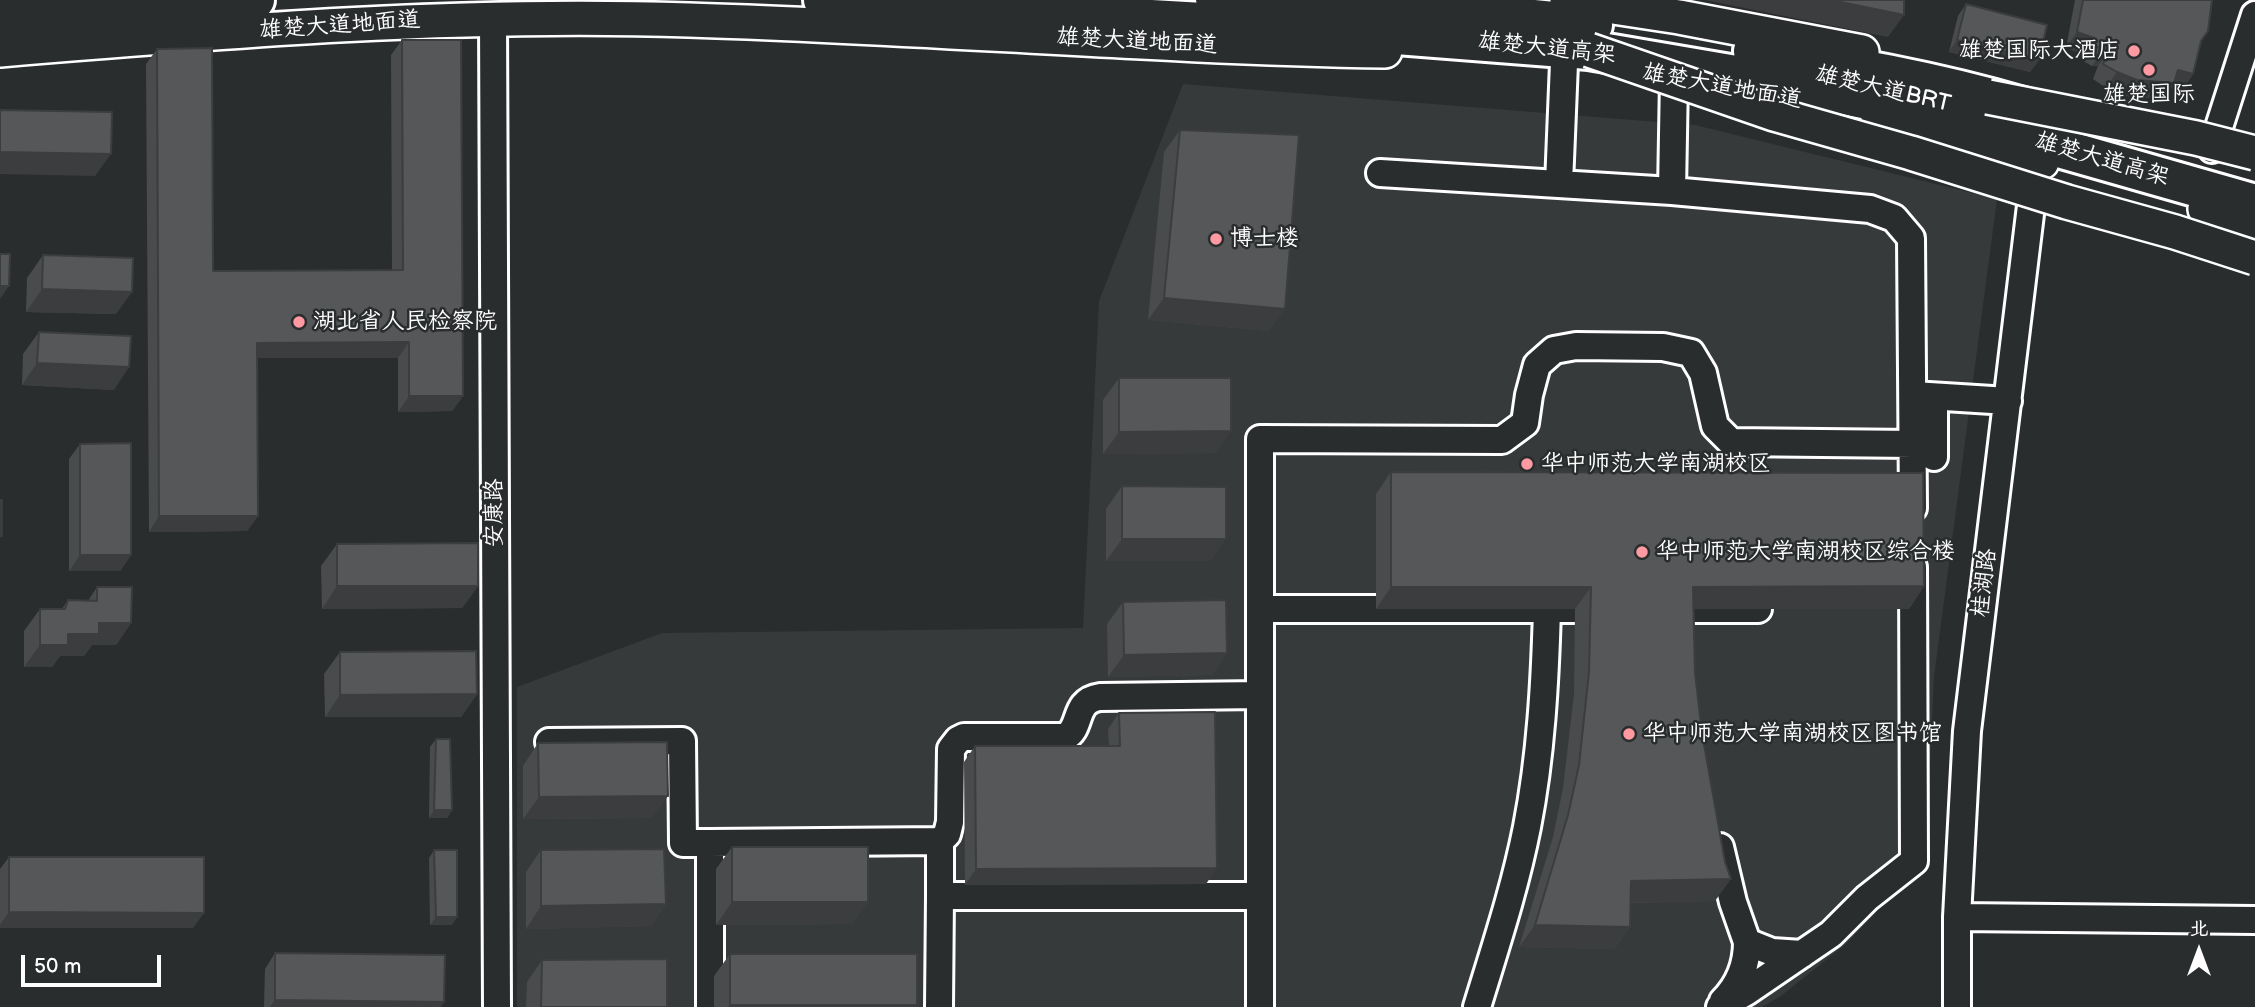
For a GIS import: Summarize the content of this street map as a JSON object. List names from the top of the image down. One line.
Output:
{"streets":{"highway":["雄楚大道高架"],"main road":["雄楚大道地面道"],"street":["雄楚大道BRT","安康路","桂湖路"]},"crossings":[["雄楚大道地面道","雄楚大道高架"],["雄楚大道地面道","安康路"],["雄楚大道地面道","桂湖路"]],"places":["雄楚国际大酒店","雄楚国际","博士楼","湖北省人民检察院","华中师范大学南湖校区","华中师范大学南湖校区综合楼","华中师范大学南湖校区图书馆"],"scale_bar":"50 m","north":"top"}
